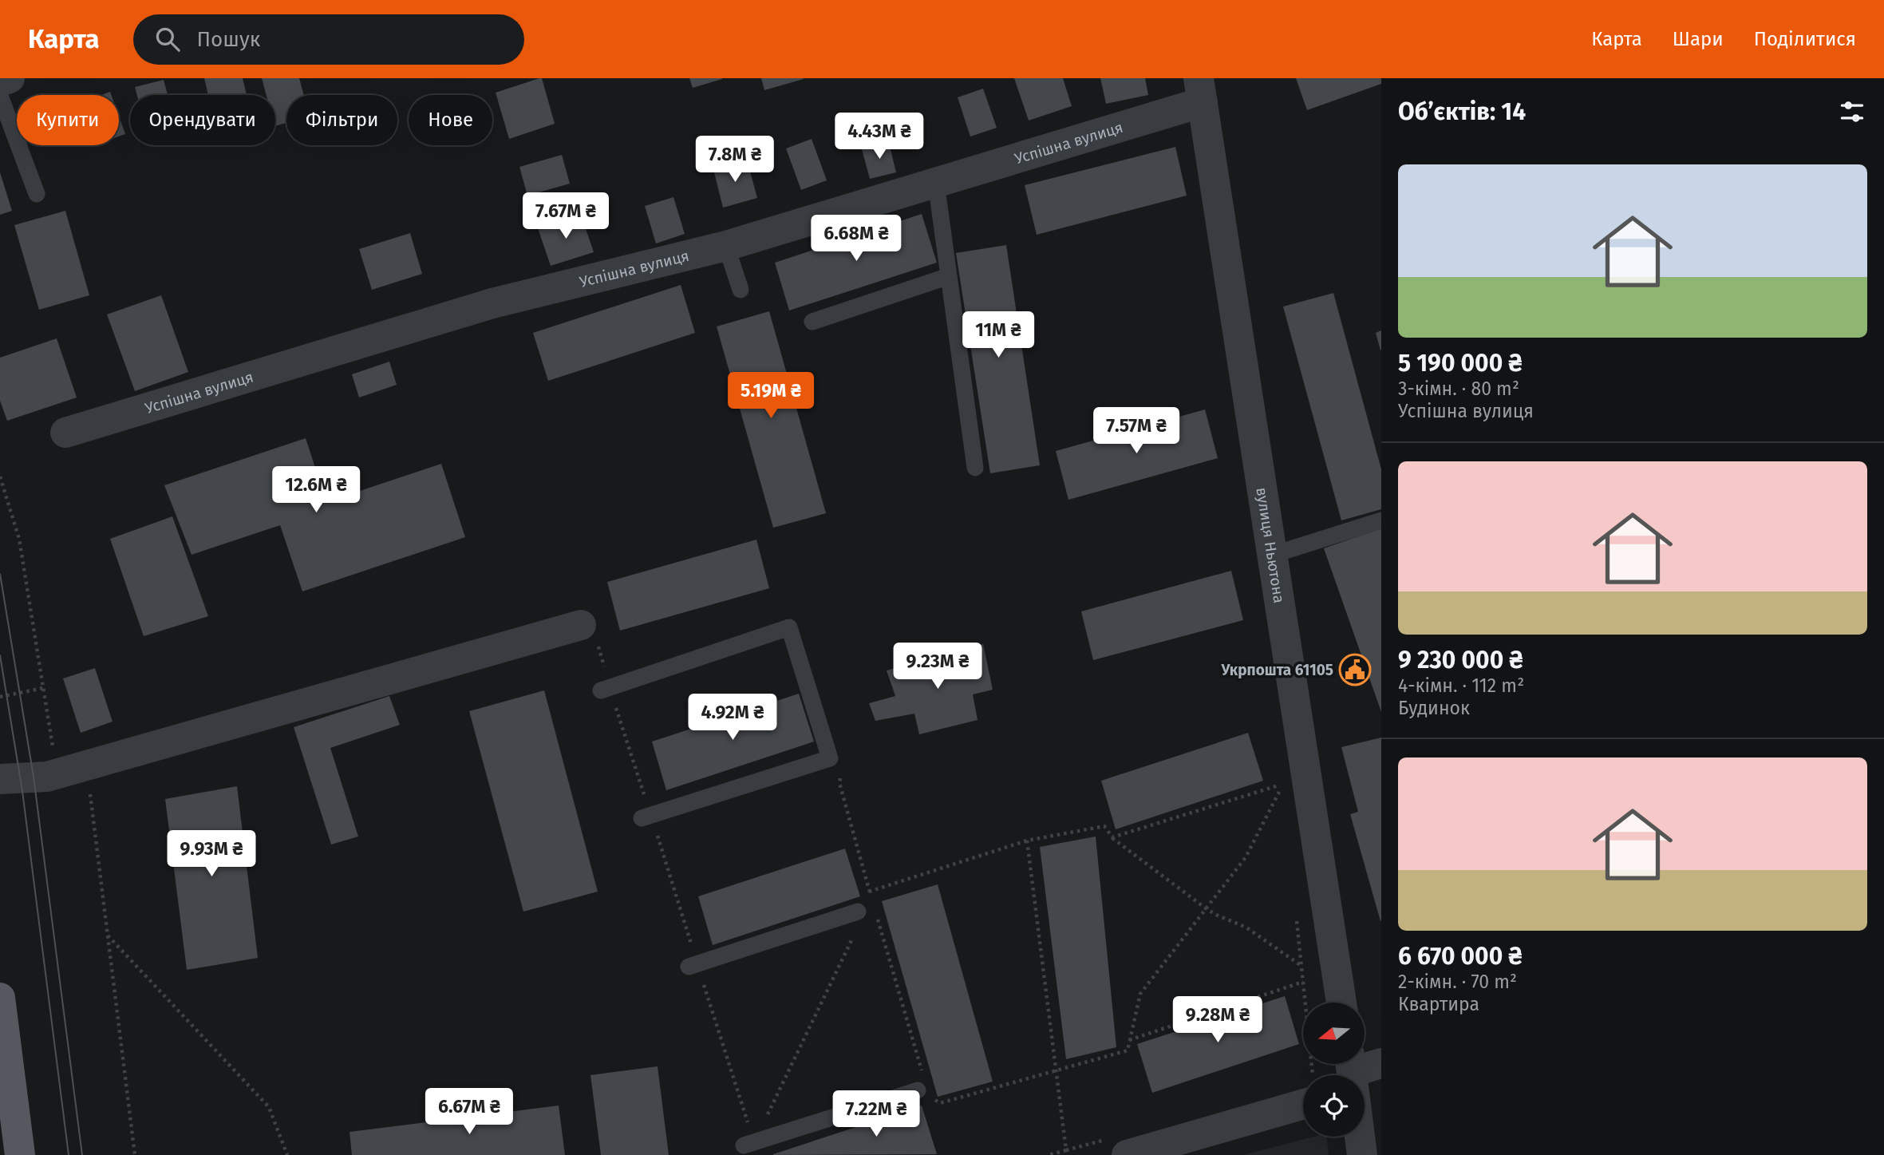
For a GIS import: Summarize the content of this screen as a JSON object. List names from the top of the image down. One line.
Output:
{"streets":{"street":["Успішна вулиця","вулиця Ньютона"]},"crossings":[["Успішна вулиця","вулиця Ньютона"]],"places":{"public building":["Укрпошта 61105"]},"north":"left","page":{"header":"Карта","search":"Пошук","nav":["Карта","Шари","Поділитися"],"heading":"Об’єктів: 14","chip":["Купити","Орендувати","Фільтри","Нове"],"price":["4.43M ₴","7.8M ₴","7.67M ₴","6.68M ₴","11M ₴","5.19M ₴","7.57M ₴","12.6M ₴","9.23M ₴","4.92M ₴","9.93M ₴","9.28M ₴","6.67M ₴","7.22M ₴"],"list":[{"name":"5 190 000 ₴","note":"3-кімн. · 80 m² · Успішна вулиця"},{"name":"9 230 000 ₴","note":"4-кімн. · 112 m² · Будинок"},{"name":"6 670 000 ₴","note":"2-кімн. · 70 m² · Квартира"}]}}
